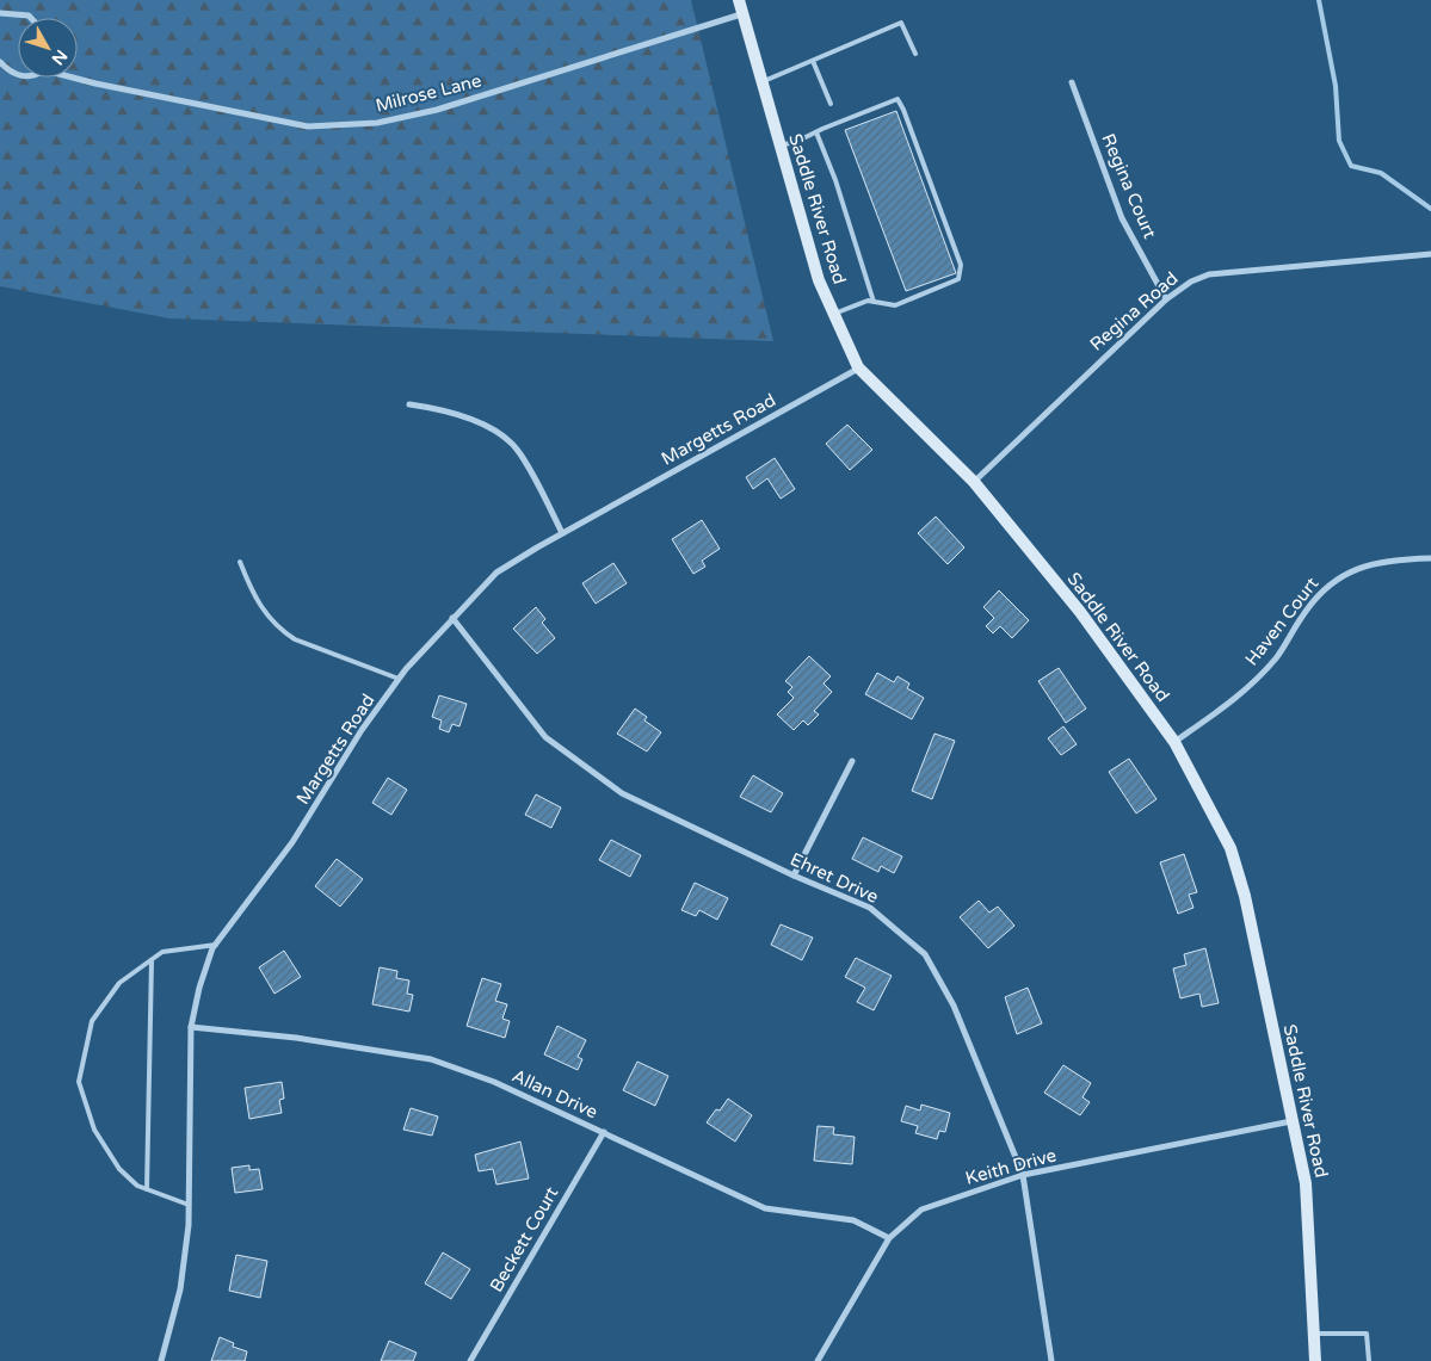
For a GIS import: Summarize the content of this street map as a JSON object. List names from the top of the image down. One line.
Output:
{"streets":{"main road":["Saddle River Road"],"street":["Milrose Lane","Regina Court","Regina Road","Margetts Road","Haven Court","Ehret Drive","Allan Drive","Keith Drive","Beckett Court"]},"crossings":[["Milrose Lane","Saddle River Road"],["Regina Court","Regina Road"],["Saddle River Road","Regina Road"],["Saddle River Road","Margetts Road"],["Saddle River Road","Haven Court"],["Saddle River Road","Keith Drive"],["Margetts Road","Ehret Drive"],["Margetts Road","Allan Drive"],["Ehret Drive","Keith Drive"],["Allan Drive","Keith Drive"],["Allan Drive","Beckett Court"]],"north":"bottom right"}
